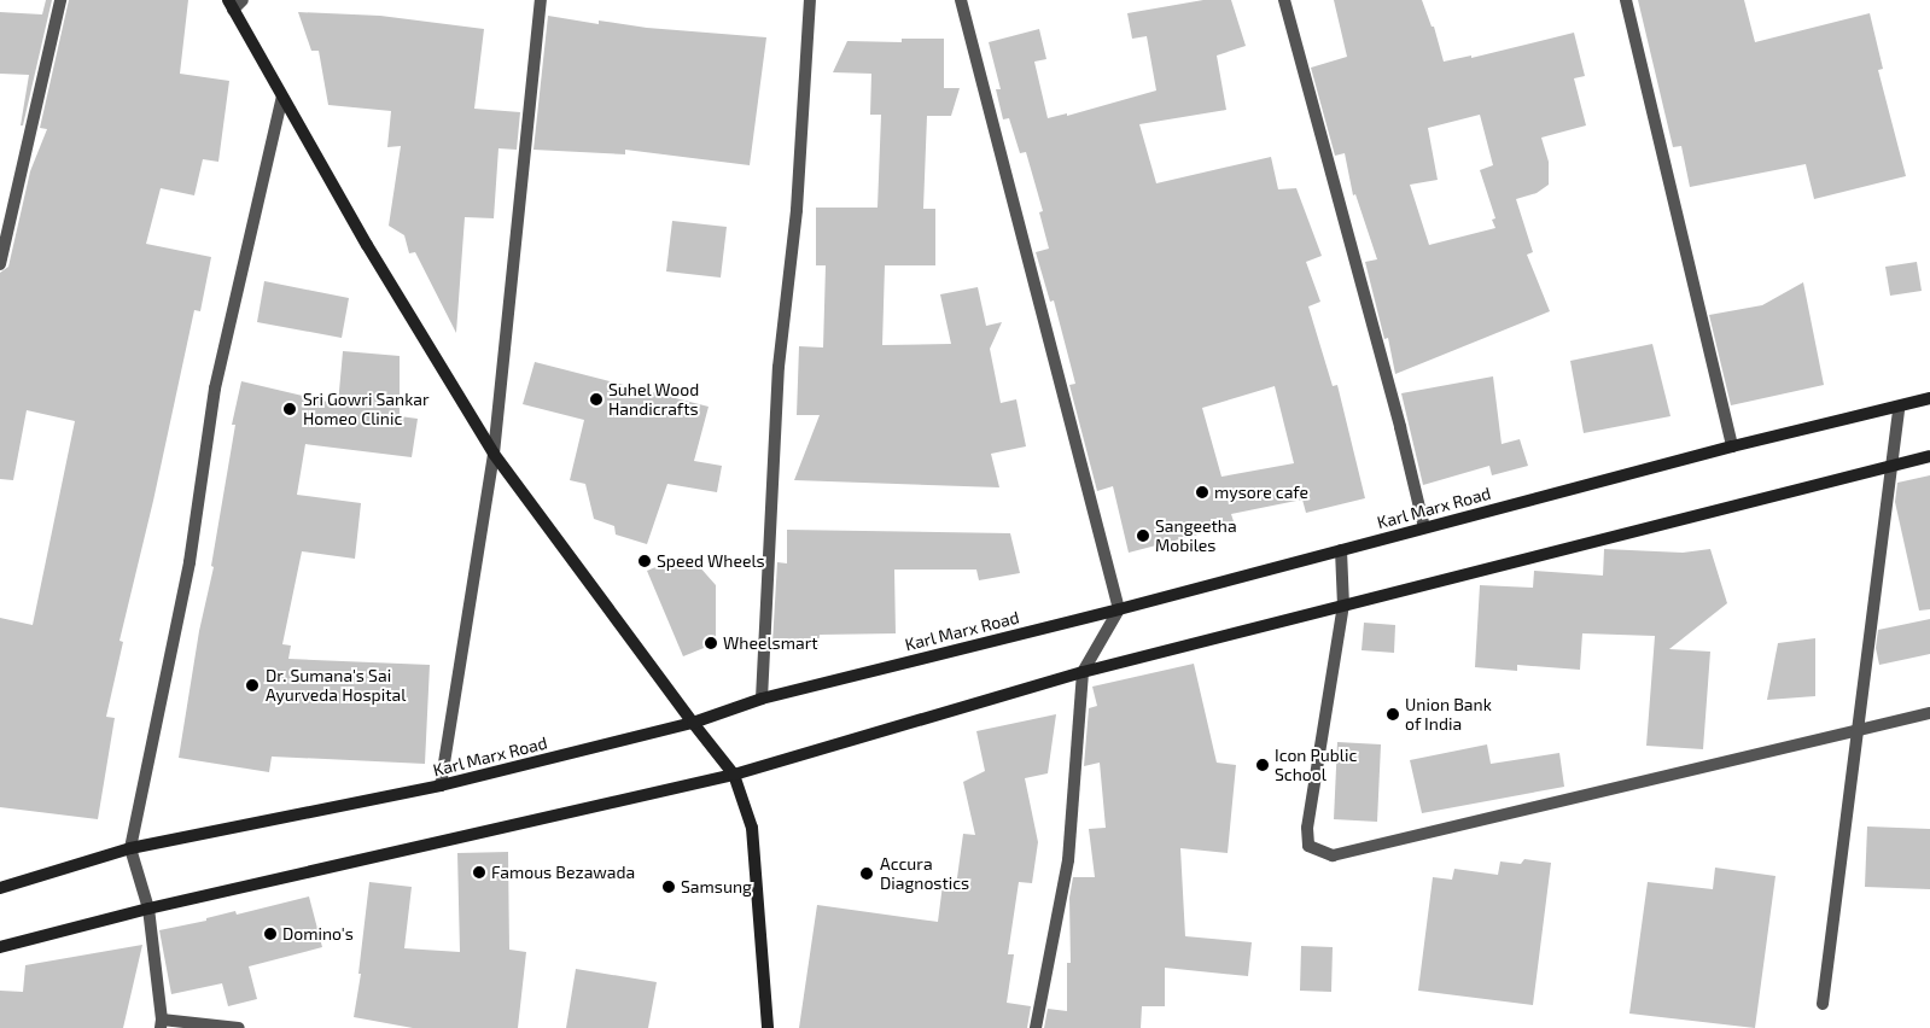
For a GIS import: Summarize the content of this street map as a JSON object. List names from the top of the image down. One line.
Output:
{"streets":{"main road":["Karl Marx Road"]},"places":["Suhel Wood Handicrafts","Sri Gowri Sankar Homeo Clinic","mysore cafe","Sangeetha Mobiles","Speed Wheels","Wheelsmart","Dr. Sumana's Sai Ayurveda Hospital","Union Bank of India","Icon Public School","Famous Bezawada","Accura Diagnostics","Samsung","Domino's"]}
